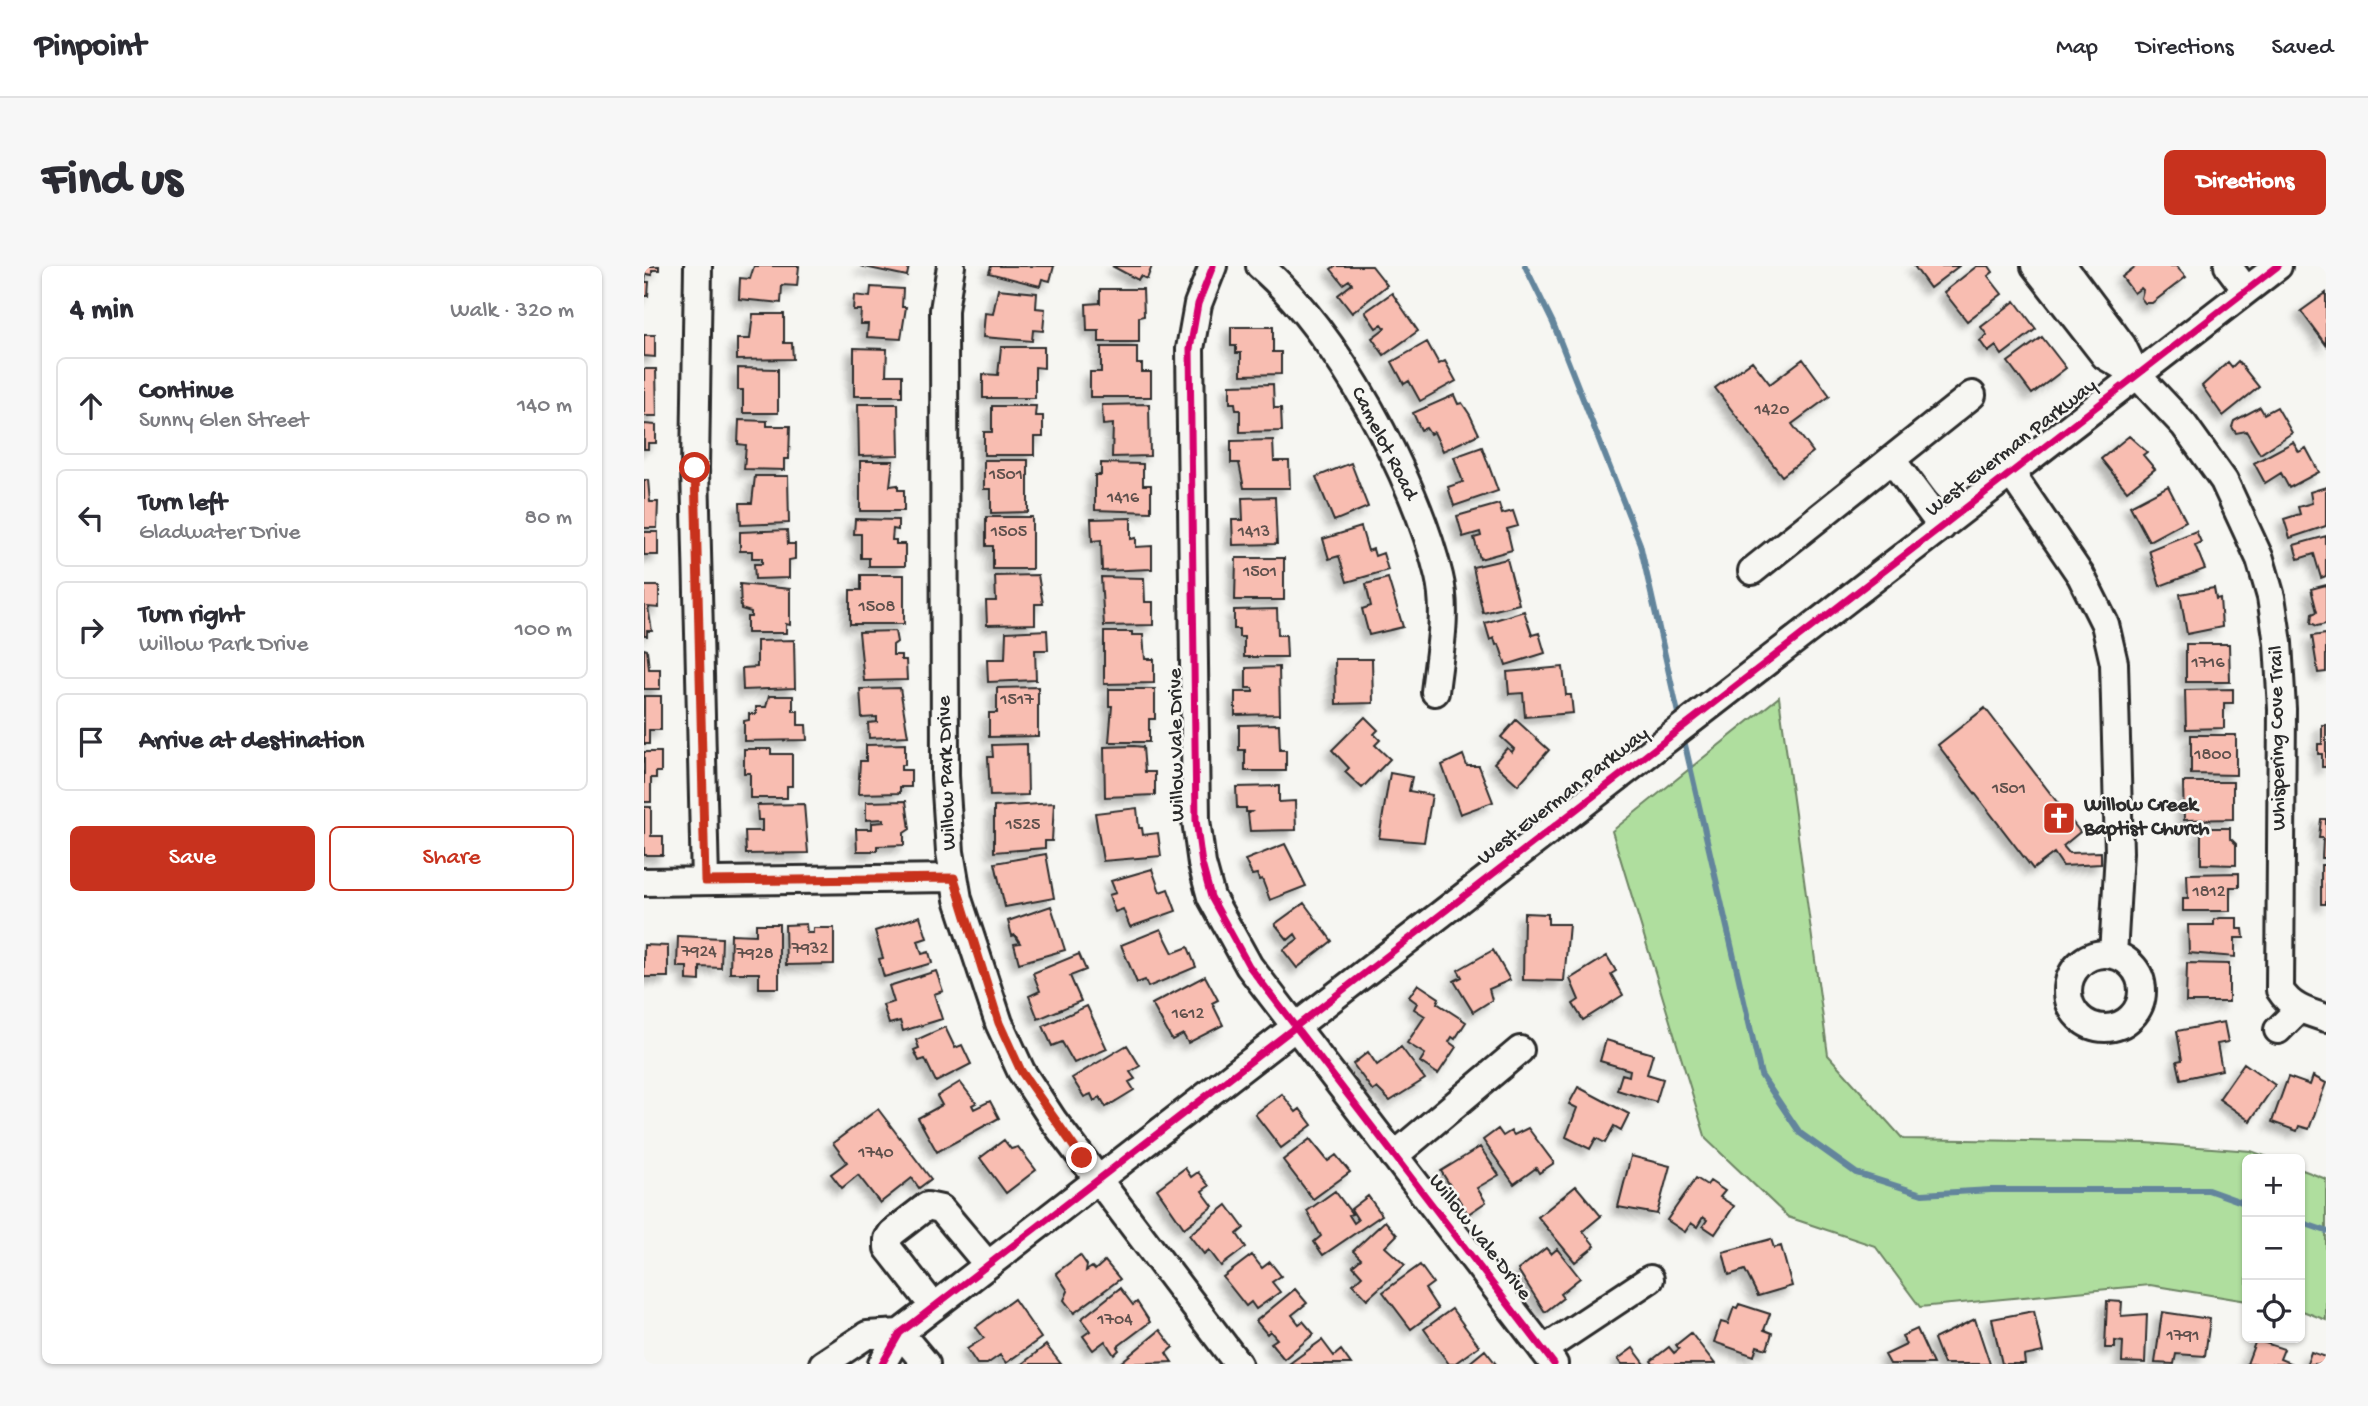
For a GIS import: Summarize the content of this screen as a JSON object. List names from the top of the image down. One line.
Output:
{"streets":{"street":["Camelot Road","West Everman Parkway","Whispering Cove Trail","Willow Vale Drive","Willow Park Drive"]},"crossings":[["West Everman Parkway","Whispering Cove Trail"],["West Everman Parkway","Willow Vale Drive"],["West Everman Parkway","Willow Park Drive"]],"places":{"church":["Willow Creek Baptist Church"]},"house_numbers":["1420","1501","1416","1505","1413","1501","1508","1716","1517","1800","1501","1525","1812","7932","7924","7928","1612","1740","1704","1791"],"page":{"header":"Pinpoint","nav":["Map","Directions","Saved"],"buttons":["Directions",["Save","Share"]],"title":"Find us","heading":["4 min","Walk · 320 m"],"list":[["Continue","Sunny Glen Street","140 m"],["Turn left","Gladwater Drive","80 m"],["Turn right","Willow Park Drive","100 m"],"Arrive at destination"],"map_buttons":["+","−"]}}
